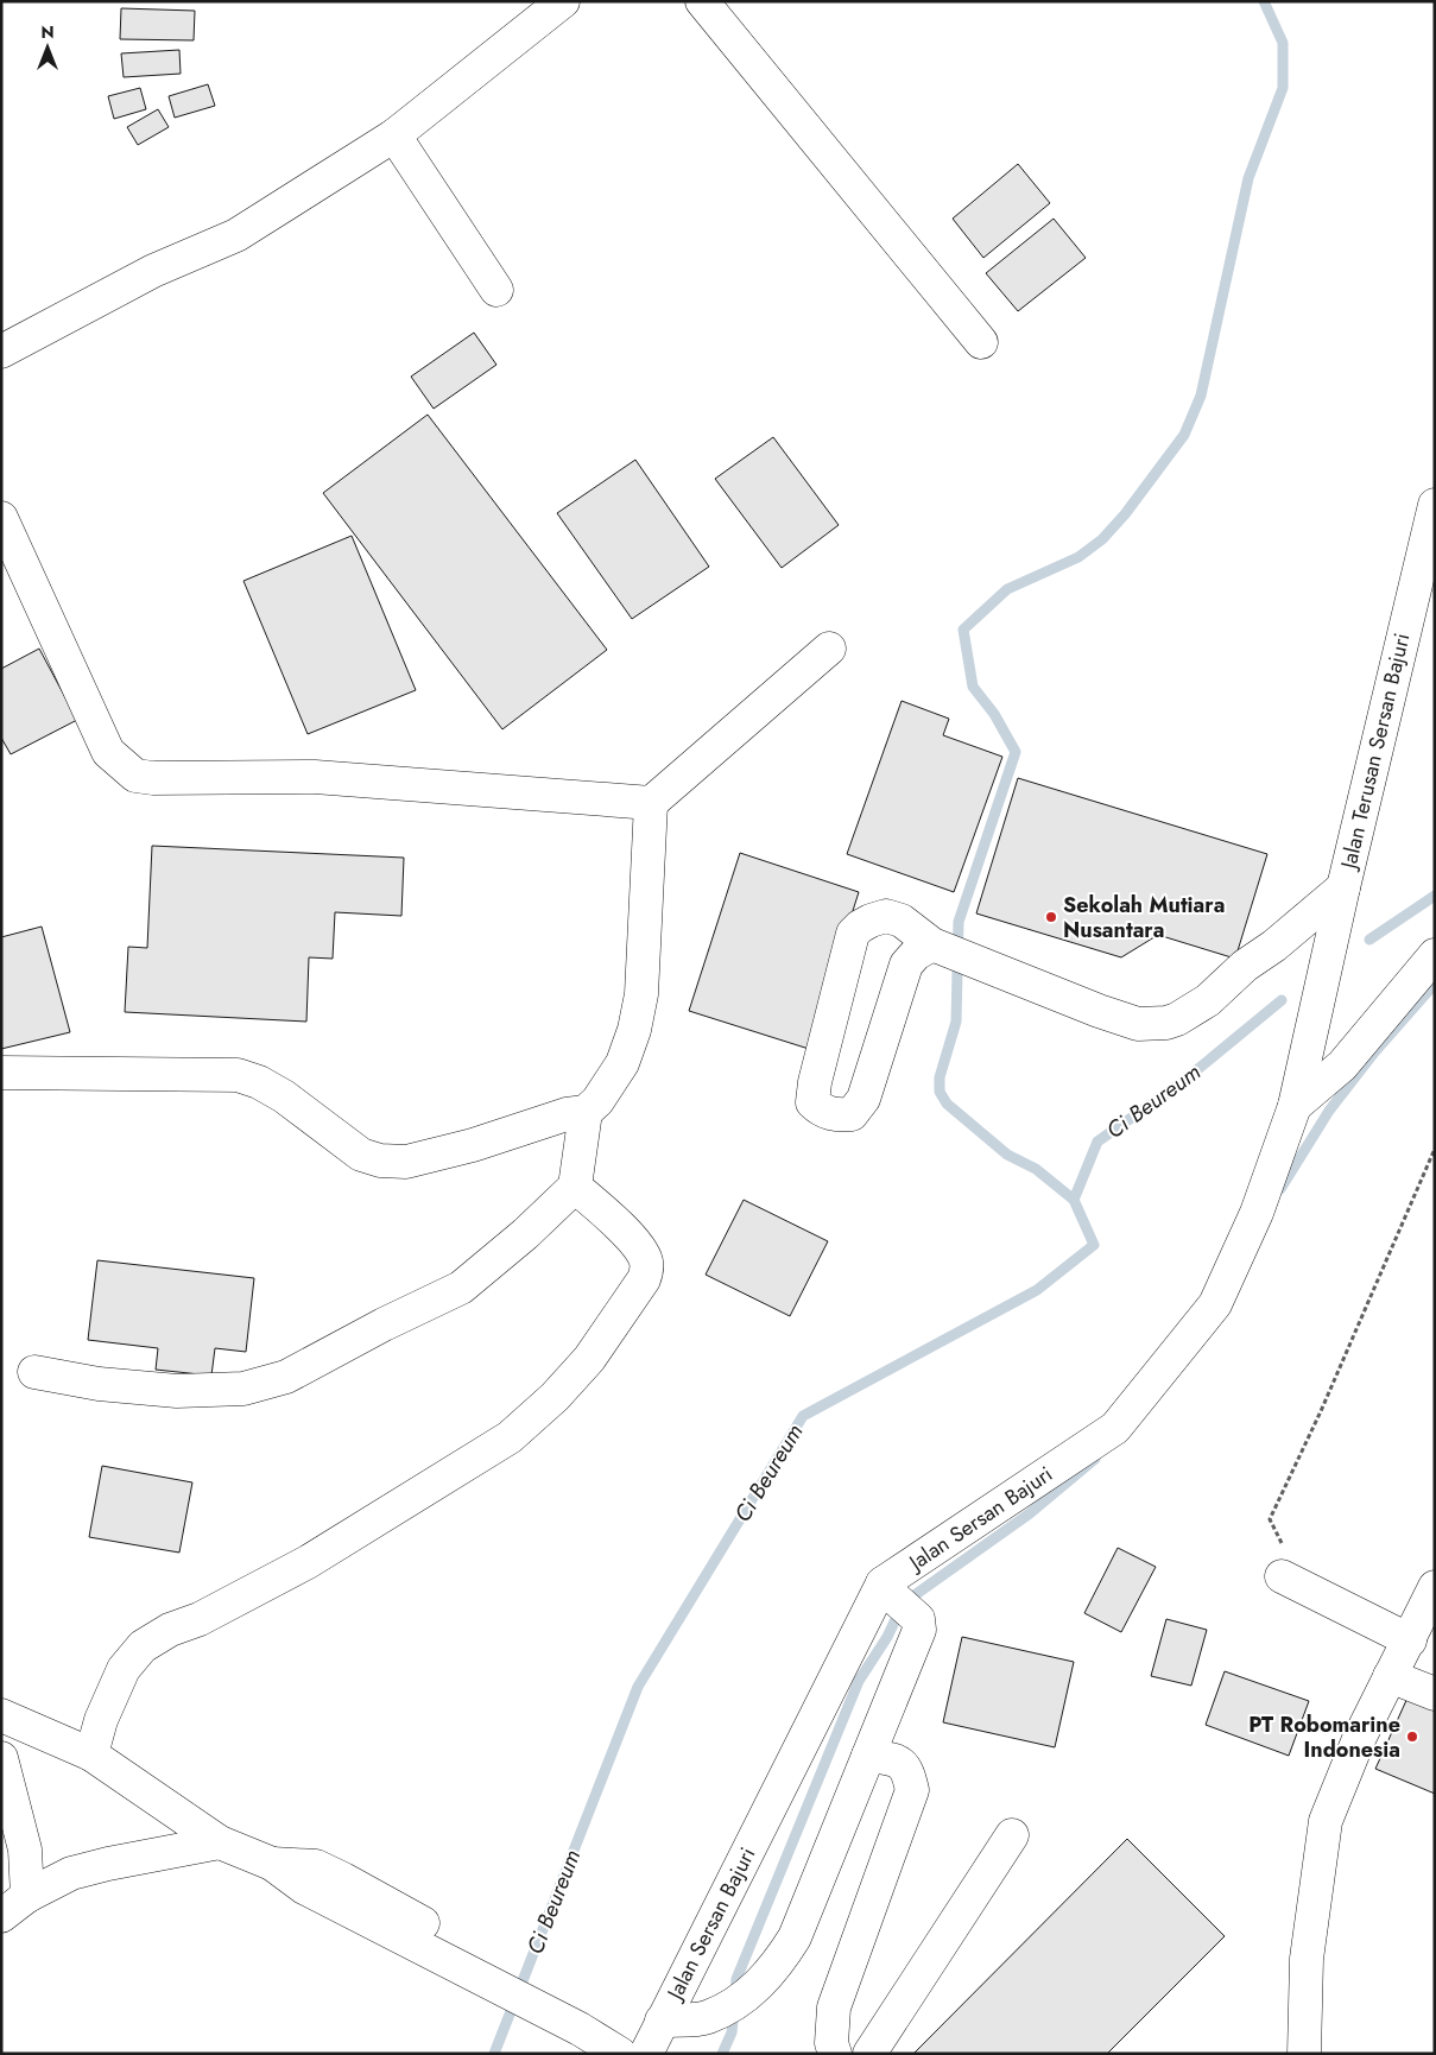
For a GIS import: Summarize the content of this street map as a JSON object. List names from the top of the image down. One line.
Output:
{"streets":{"street":["Jalan Terusan Sersan Bajuri","Jalan Sersan Bajuri"]},"crossings":[["Jalan Terusan Sersan Bajuri","Jalan Sersan Bajuri"]],"water":["Ci Beureum"],"places":["Sekolah Mutiara Nusantara","PT Robomarine Indonesia"],"north":"top"}
